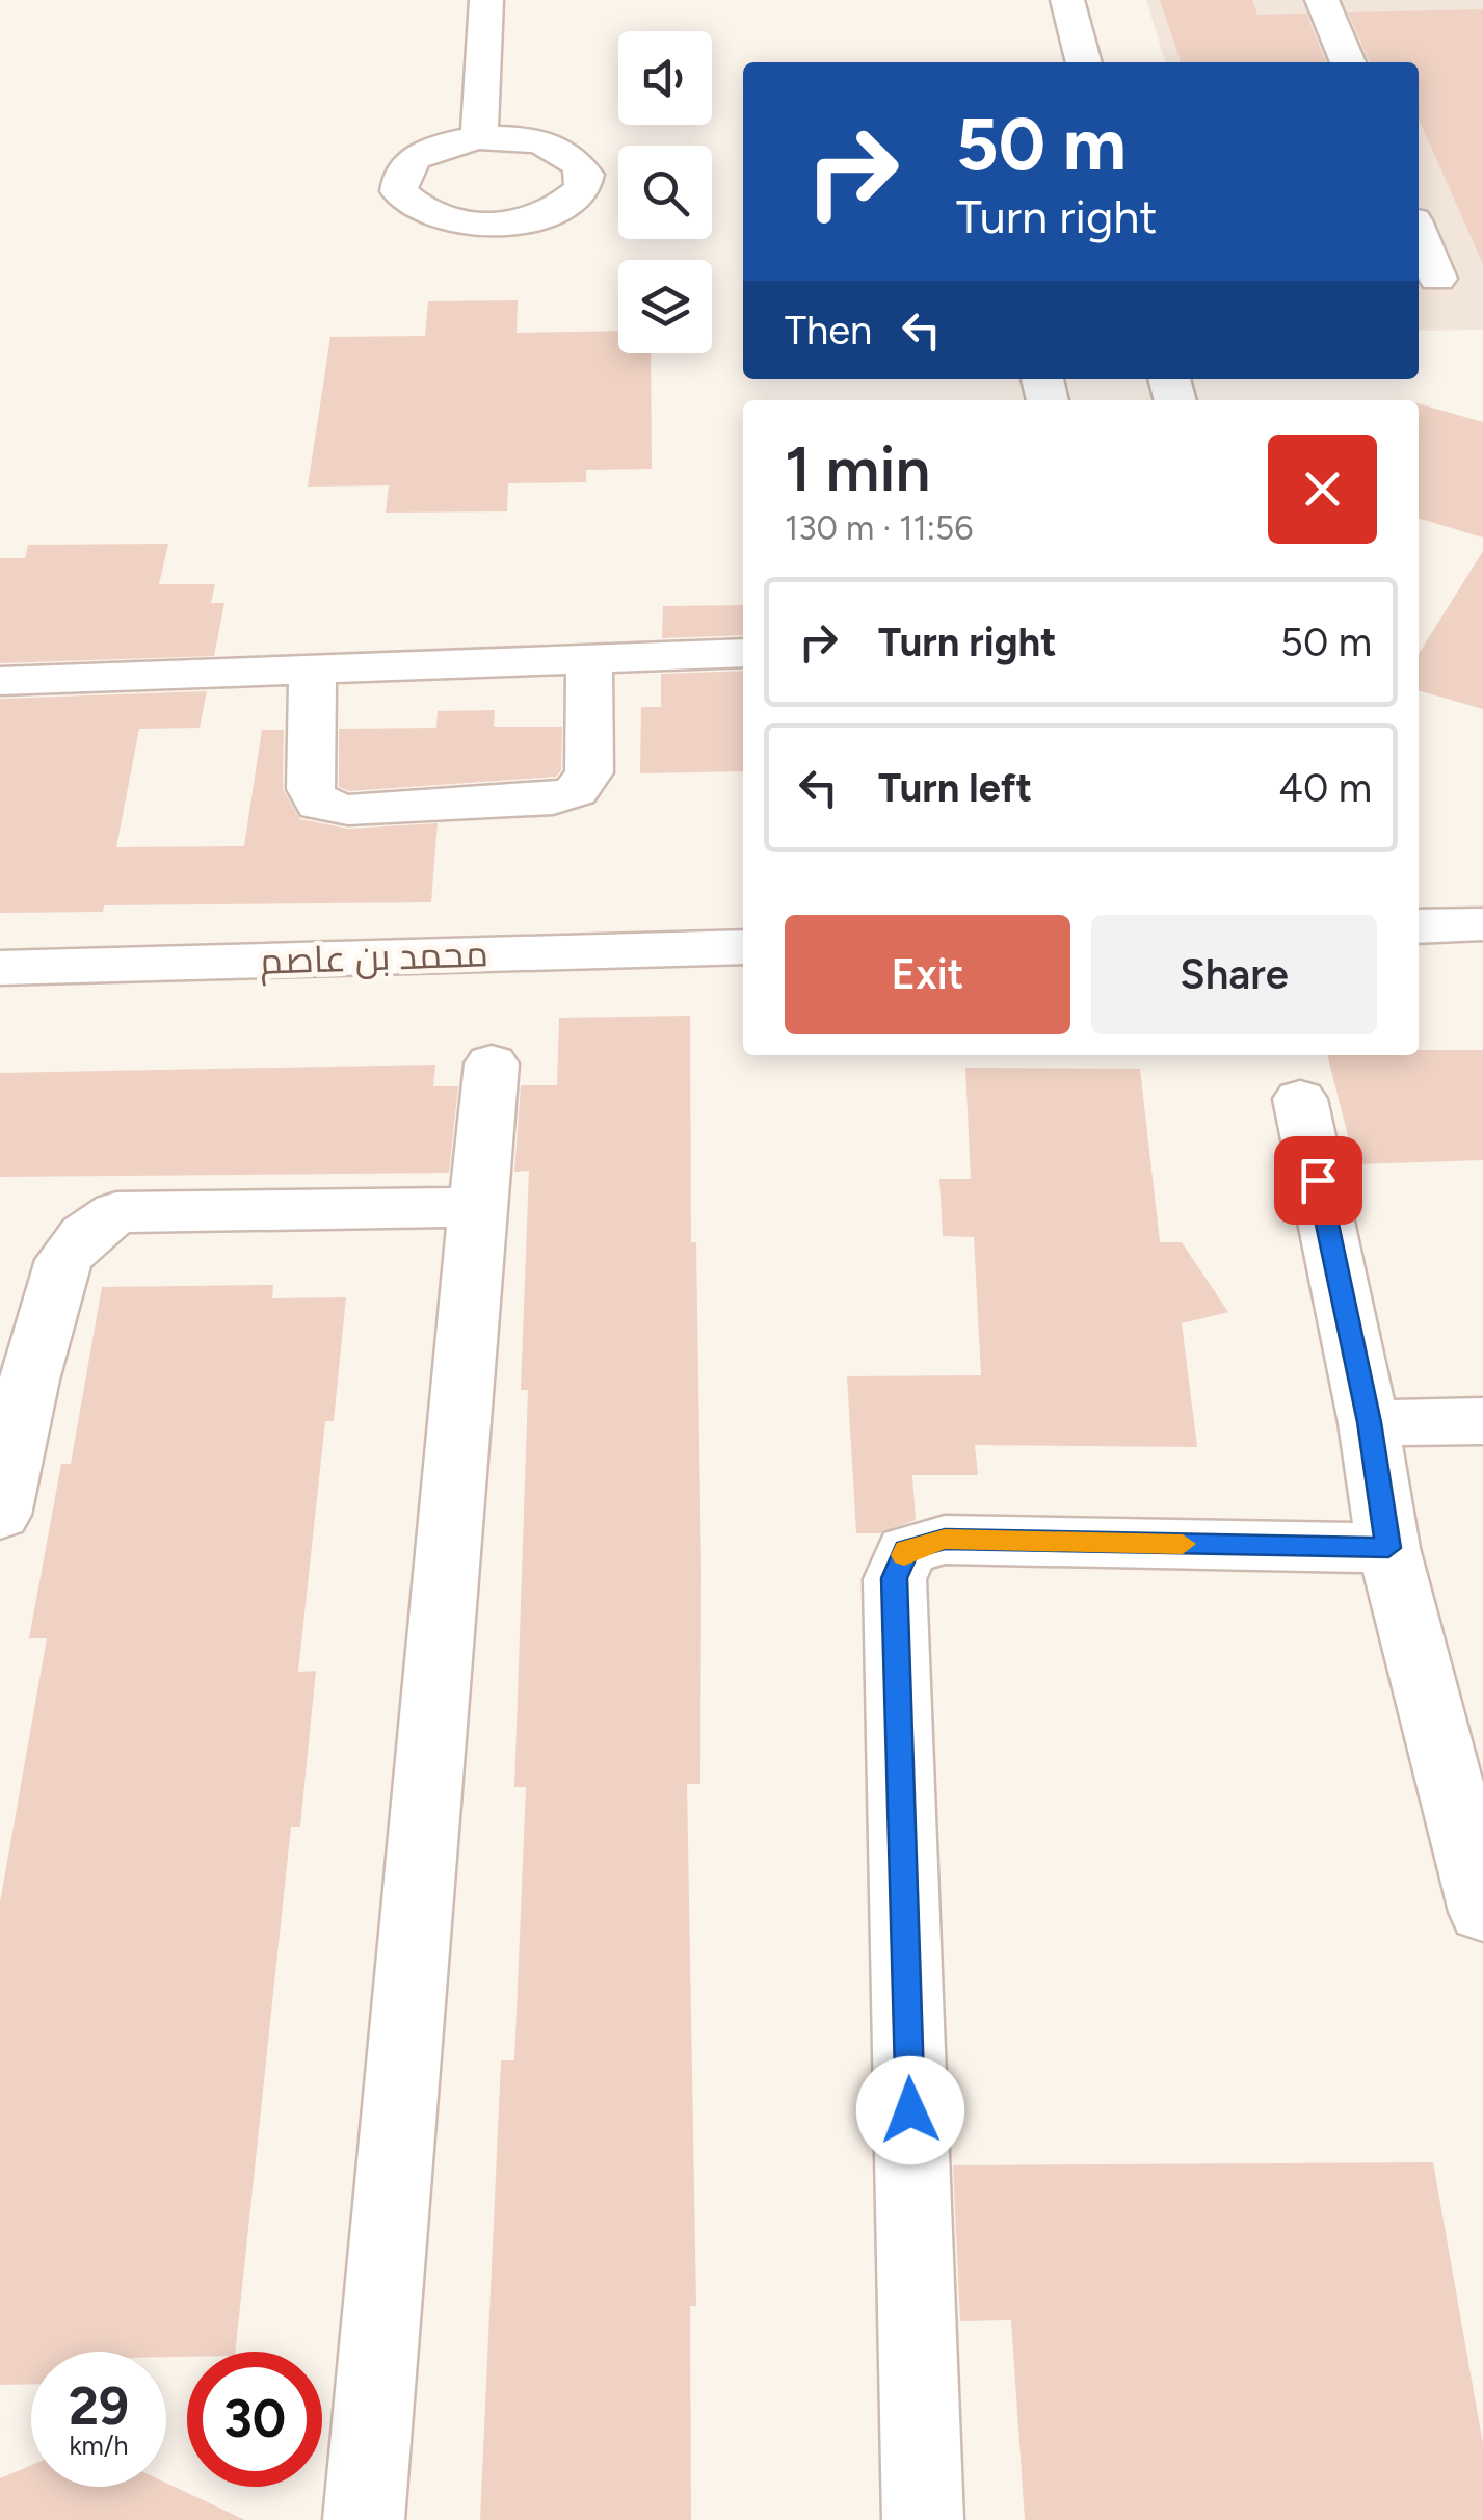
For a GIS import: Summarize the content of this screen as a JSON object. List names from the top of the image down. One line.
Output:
{"streets":{"street":["محمد بن عاصم"]},"page":{"turn":["50 m","Turn right"],"then":"Then","heading":["1 min","130 m · 11:56"],"list":[{"name":"Turn right","value":"50 m"},{"name":"Turn left","value":"40 m"}],"buttons":["Exit","Share"],"speed":"29 km/h","limit":"30"}}
